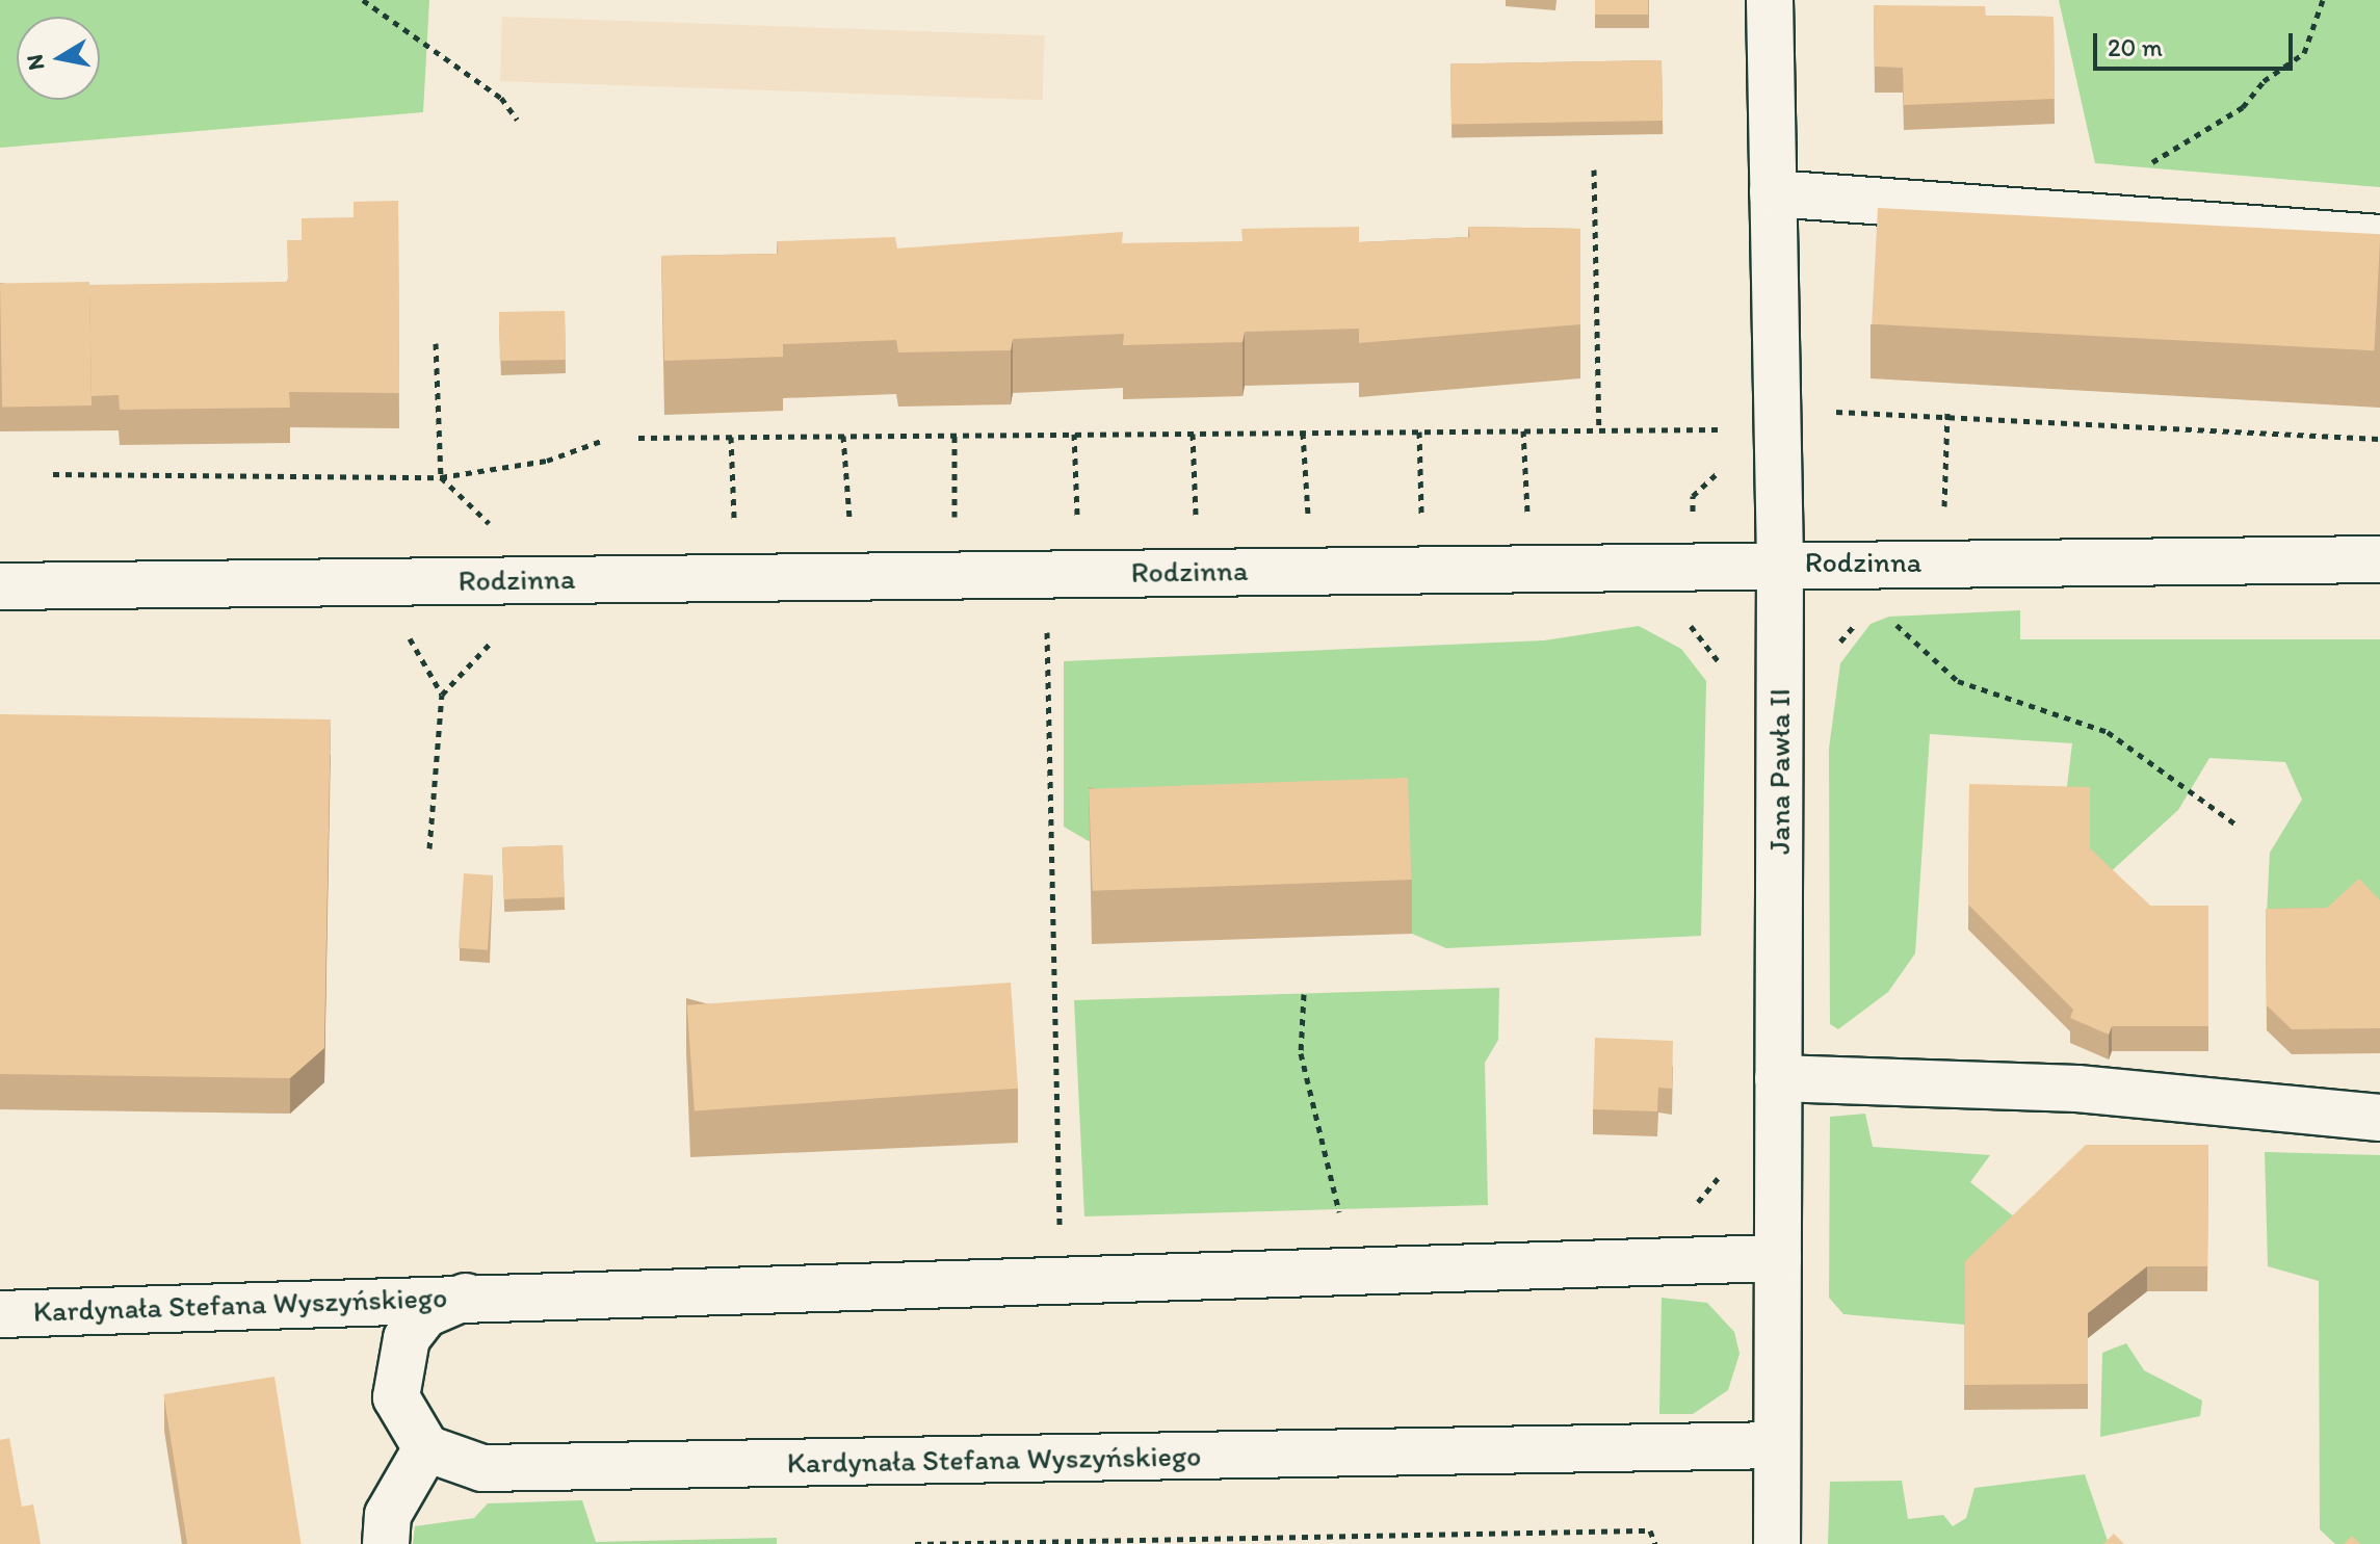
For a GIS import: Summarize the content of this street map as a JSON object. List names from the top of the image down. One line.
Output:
{"streets":{"street":["Rodzinna","Jana Pawła II","Kardynała Stefana Wyszyńskiego"]},"crossings":[["Rodzinna","Jana Pawła II"],["Jana Pawła II","Kardynała Stefana Wyszyńskiego"]],"scale_bar":"20 m","north":"left"}
